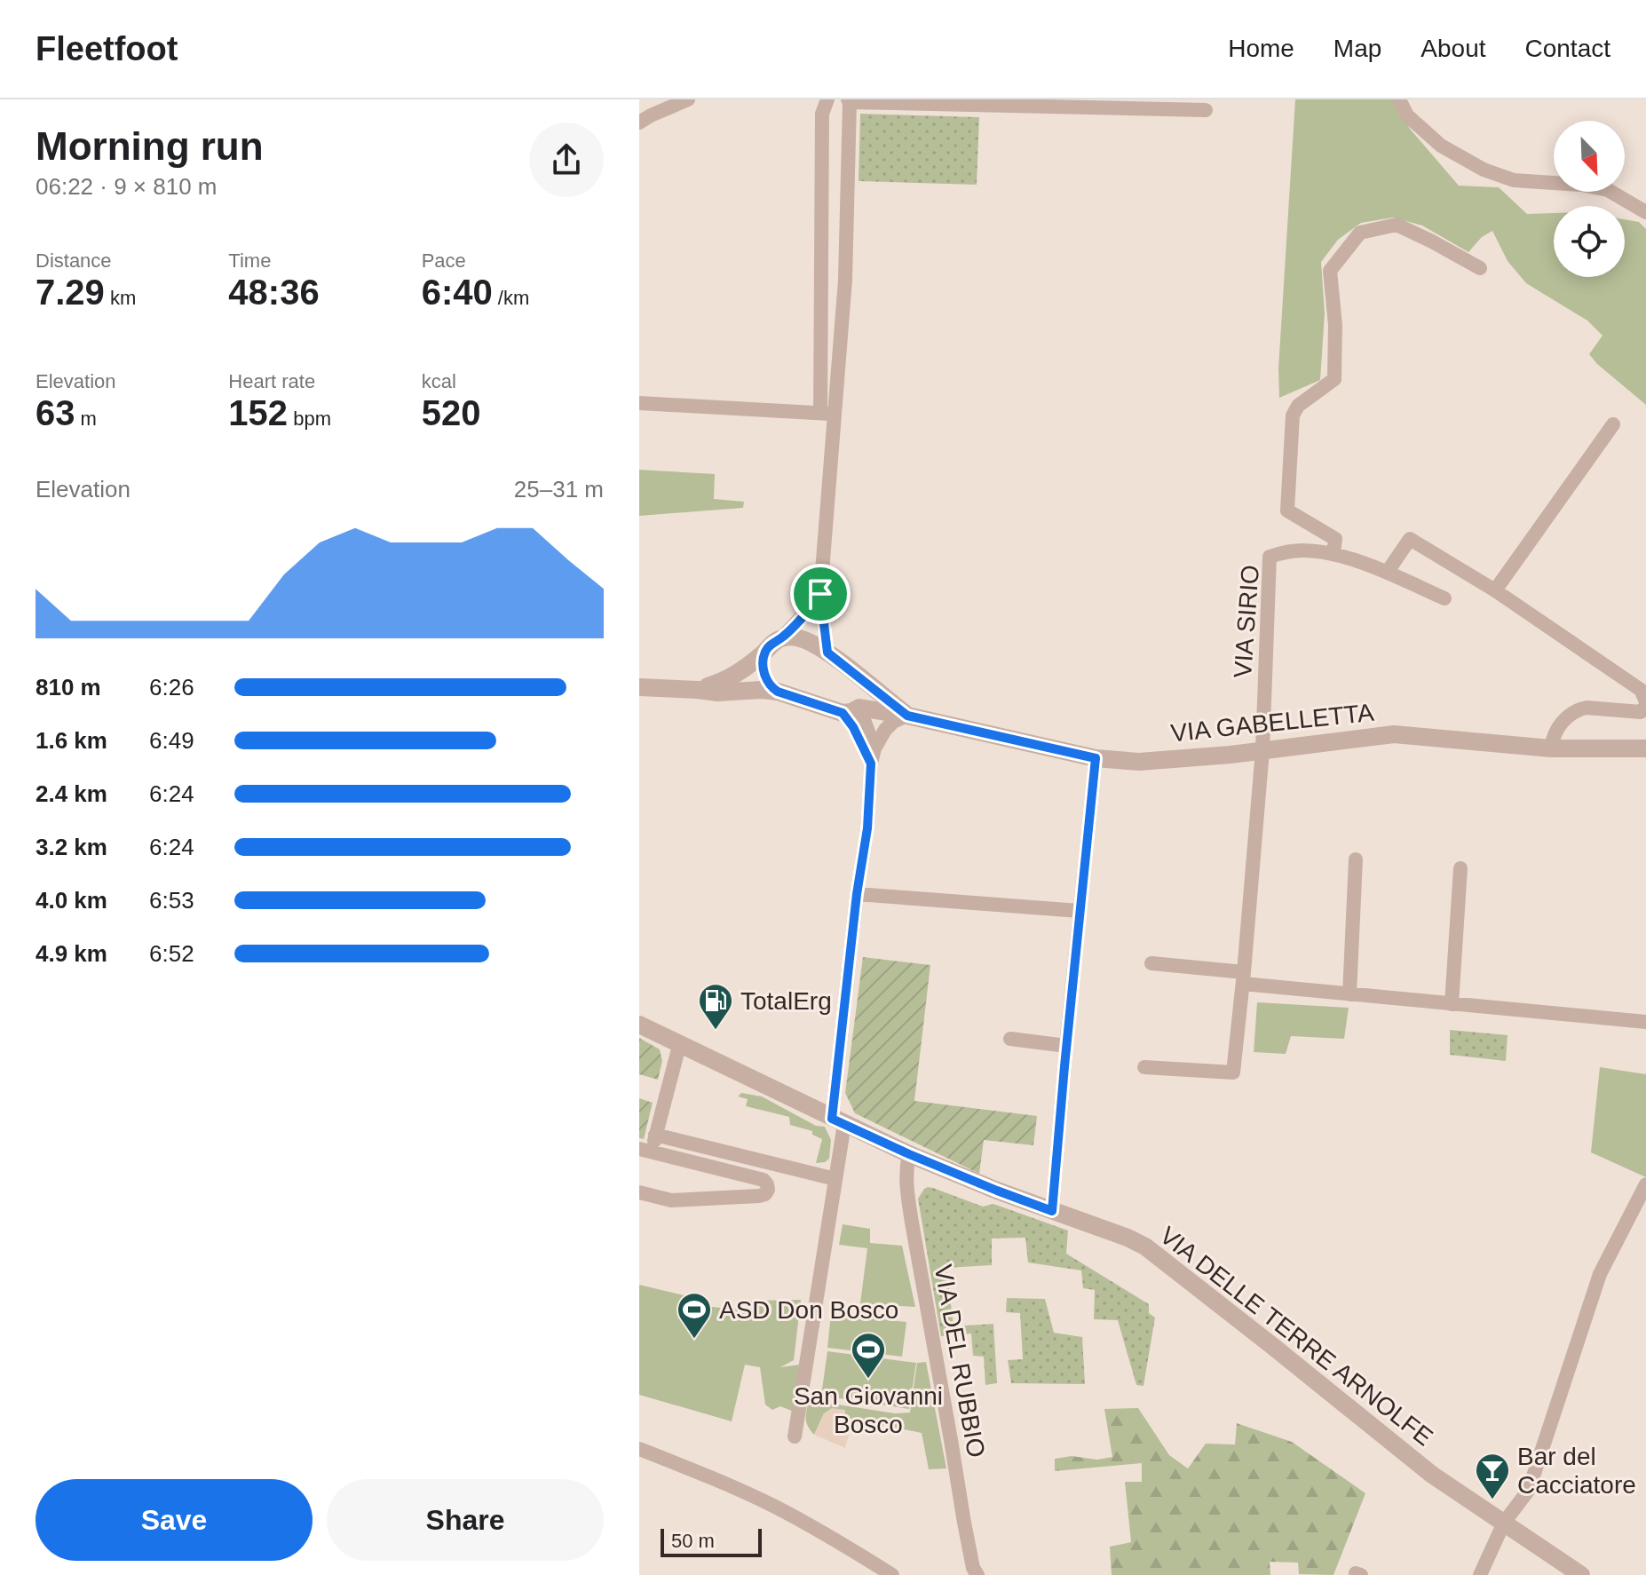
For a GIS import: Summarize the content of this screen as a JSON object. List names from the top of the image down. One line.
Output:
{"streets":{"street":["VIA SIRIO","VIA GABELLETTA","VIA DELLE TERRE ARNOLFE","VIA DEL RUBBIO"]},"crossings":[["VIA SIRIO","VIA GABELLETTA"],["VIA DELLE TERRE ARNOLFE","VIA DEL RUBBIO"]],"places":{"fuel station":["TotalErg"],"sports":["ASD Don Bosco","San Giovanni Bosco"],"bar":["Bar del Cacciatore"]},"scale_bar":"50 m","north":"bottom right","page":{"header":"Fleetfoot","nav":["Home","Map","About","Contact"],"heading":["Morning run","06:22 · 9 × 810 m"],"stats":[["Distance","7.29 km"],["Time","48:36"],["Pace","6:40 /km"],["Elevation","63 m"],["Heart rate","152 bpm"],["kcal","520"]],"chart":["Elevation","25–31 m"],"list":[{"name":"810 m","note":"6:26"},{"name":"1.6 km","note":"6:49"},{"name":"2.4 km","note":"6:24"},{"name":"3.2 km","note":"6:24"},{"name":"4.0 km","note":"6:53"},{"name":"4.9 km","note":"6:52"}],"buttons":["Save","Share"],"scale":"50 m"}}
